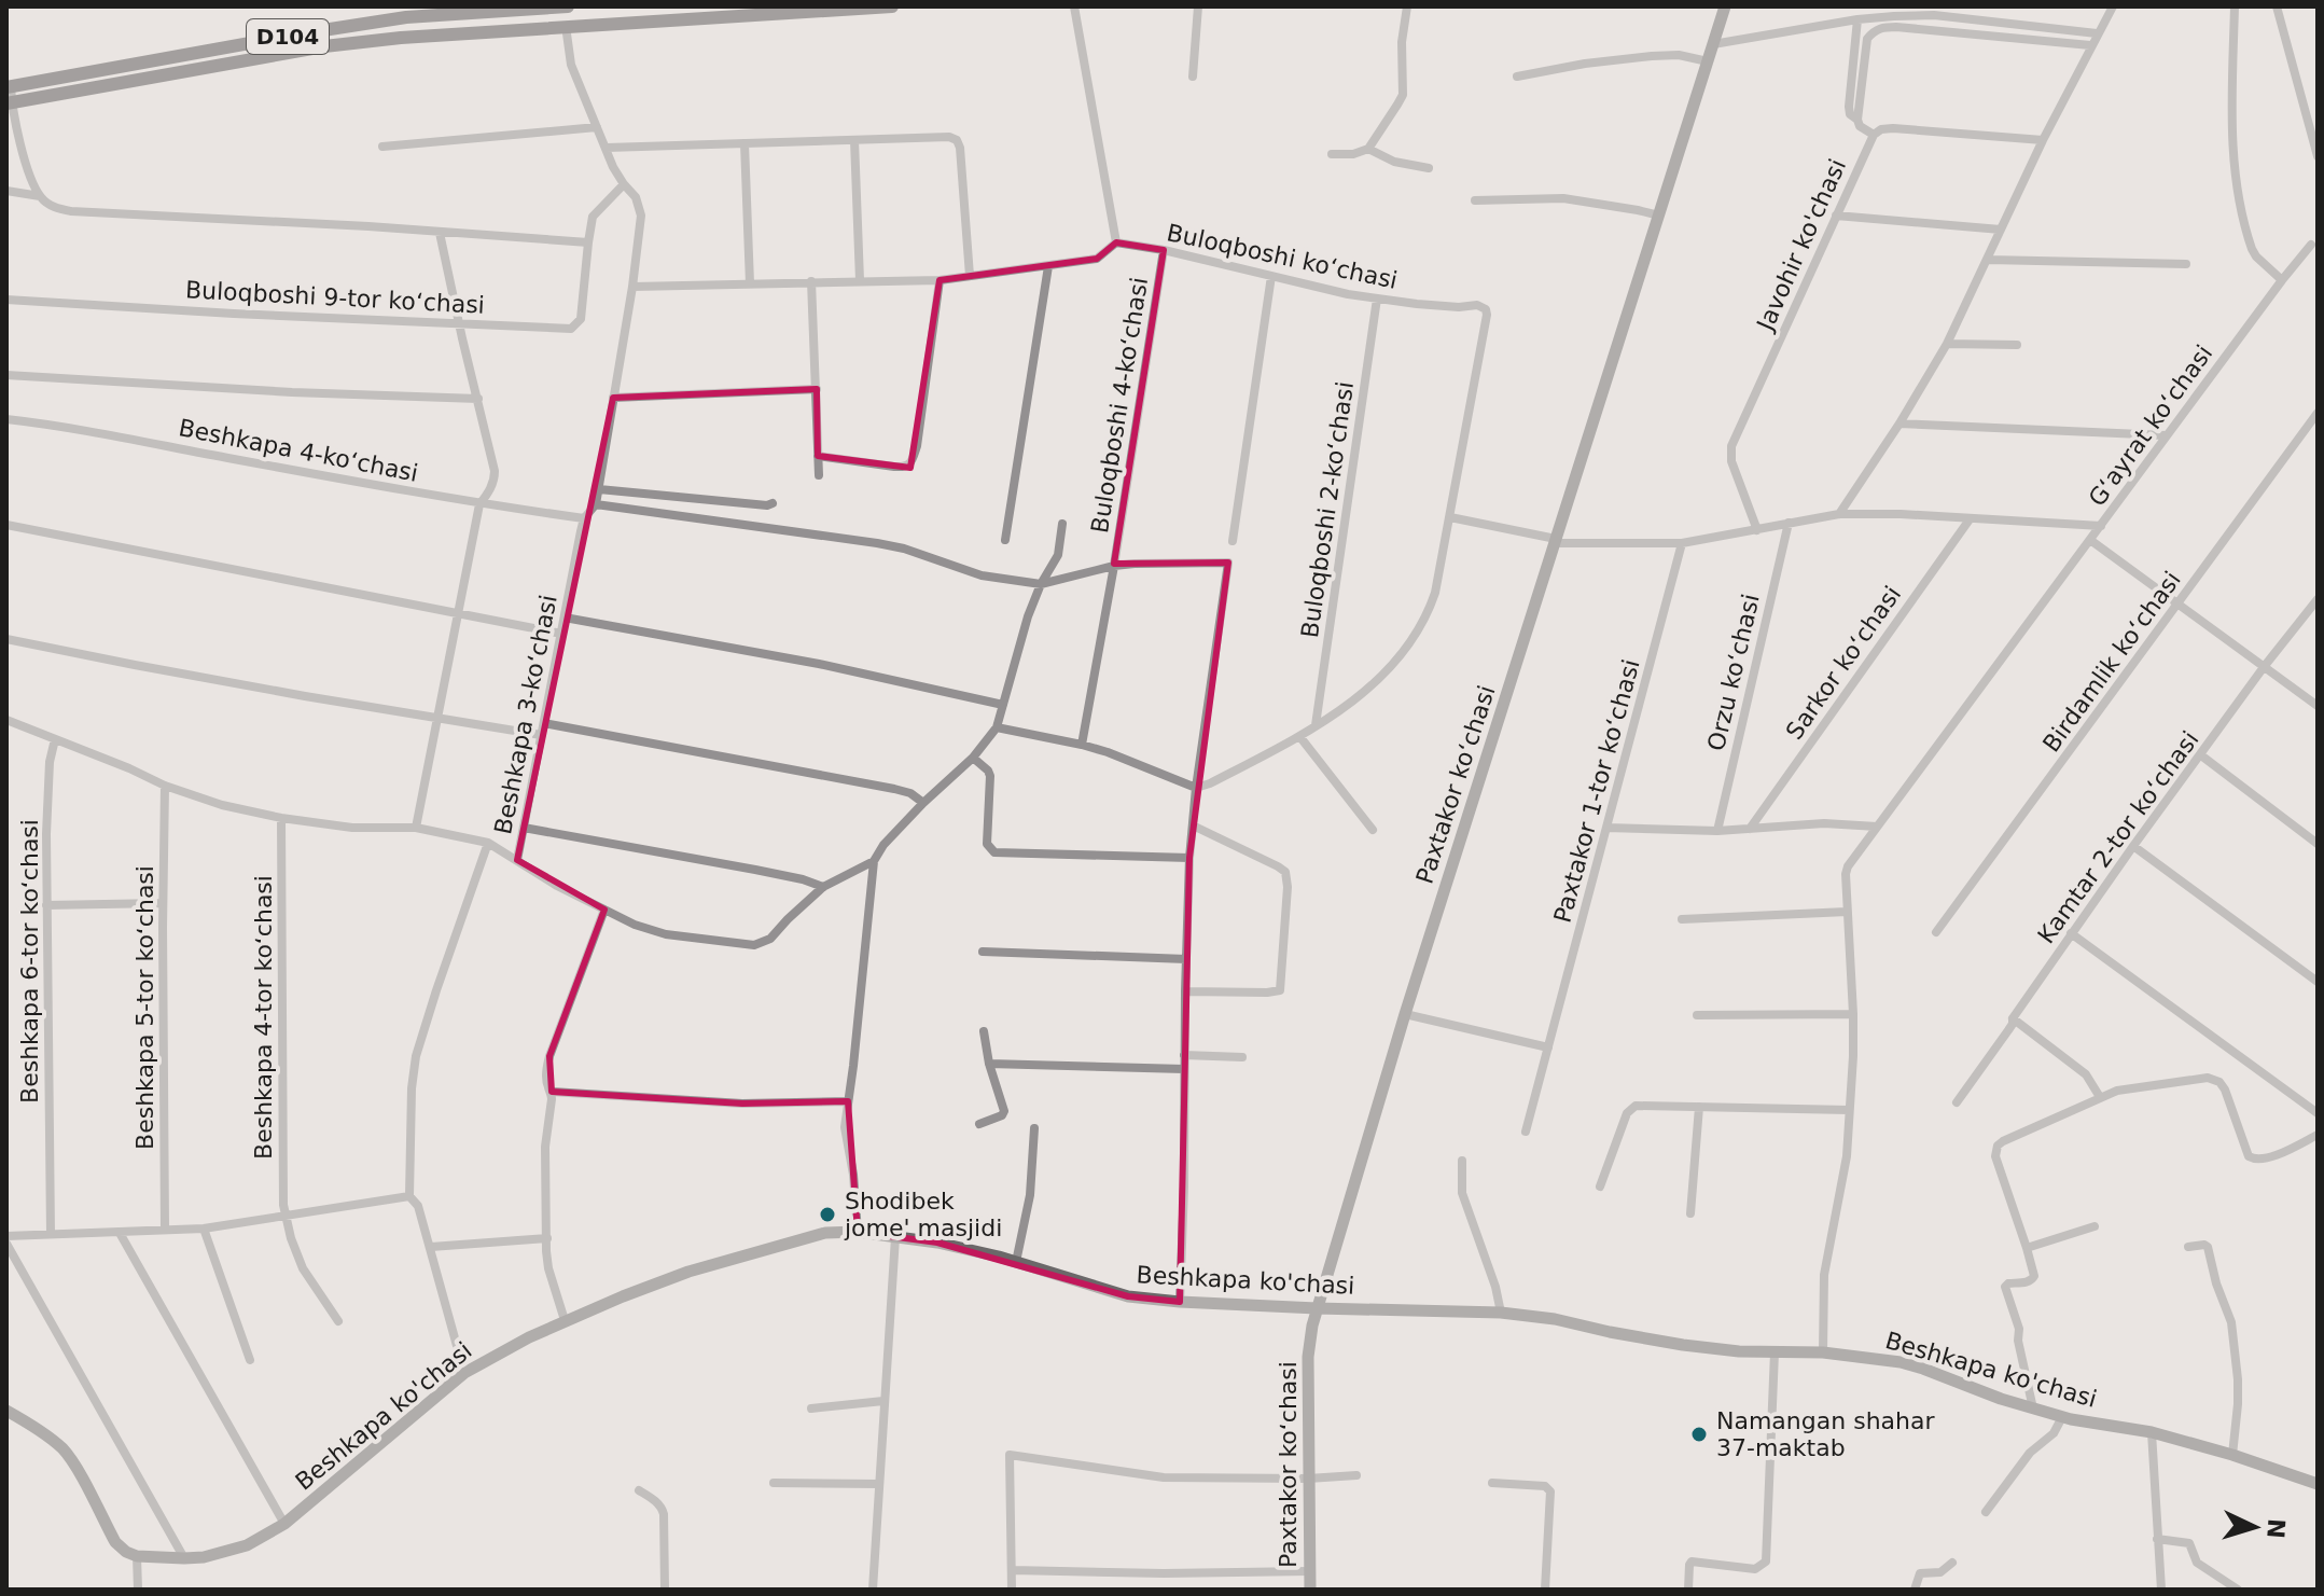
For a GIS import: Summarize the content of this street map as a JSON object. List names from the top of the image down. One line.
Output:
{"streets":{"main road":["D104"],"street":["Javohir ko'chasi","Buloqboshi koʻchasi","Buloqboshi 9-tor koʻchasi","Buloqboshi 4-koʻchasi","Gʻayrat koʻchasi","Beshkapa 4-koʻchasi","Buloqboshi 2-koʻchasi","Birdamlik koʻchasi","Sarkor koʻchasi","Orzu koʻchasi","Beshkapa 3-koʻchasi","Paxtakor koʻchasi","Paxtakor 1-tor koʻchasi","Kamtar 2-tor koʻchasi","Beshkapa 6-tor koʻchasi","Beshkapa 5-tor koʻchasi","Beshkapa 4-tor koʻchasi","Beshkapa ko'chasi"]},"crossings":[["Buloqboshi koʻchasi","Buloqboshi 4-koʻchasi"],["Buloqboshi koʻchasi","Buloqboshi 2-koʻchasi"],["Gʻayrat koʻchasi","Beshkapa ko'chasi"],["Beshkapa 4-koʻchasi","Beshkapa 3-koʻchasi"],["Paxtakor koʻchasi","Beshkapa ko'chasi"]],"places":["Shodibek jome' masjidi","Namangan shahar 37-maktab"],"north":"right"}
